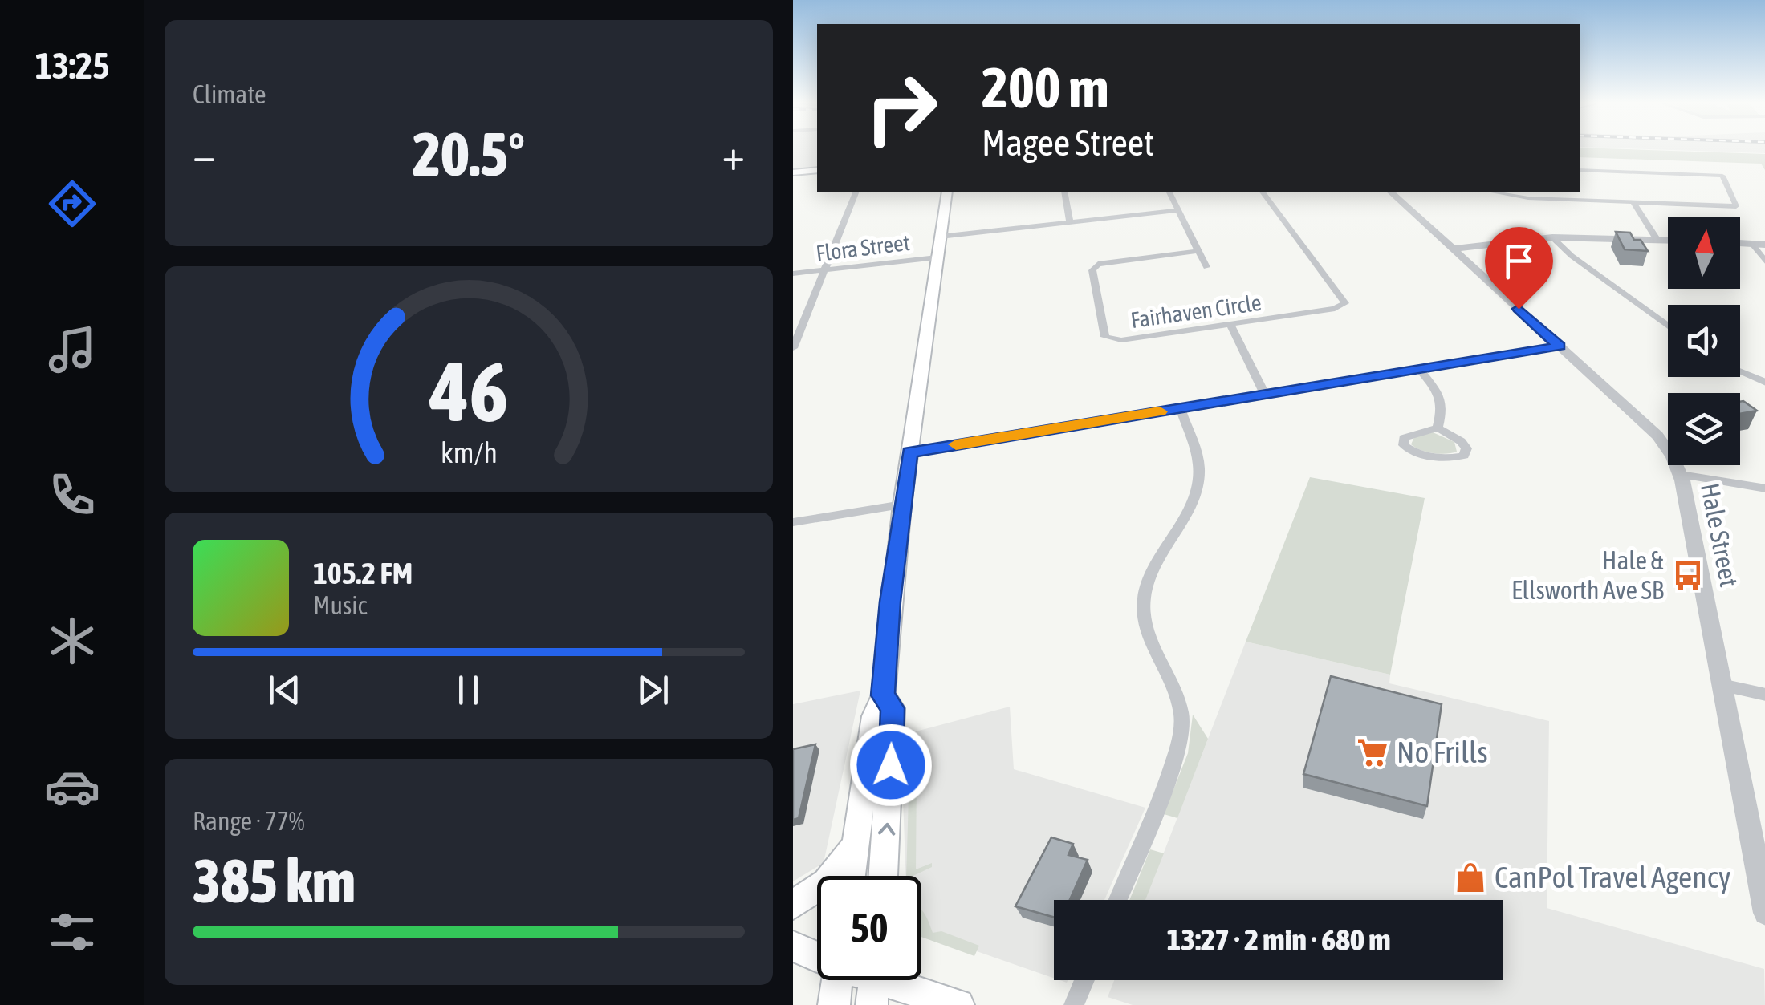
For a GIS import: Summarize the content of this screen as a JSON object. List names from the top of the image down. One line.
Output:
{"streets":{"street":["Flora Street","Fairhaven Circle","Hale Street"]},"places":{"bus stop":["Hale & Ellsworth Ave SB"],"supermarket":["No Frills"],"shop":["CanPol Travel Agency"]},"north":"top","page":{"tabs":"13:25","tile":["Climate",["Range · 77%","385 km"]],"turn":["200 m","Magee Street"],"heat":["−","20.5°","+"],"song":["105.2 FM","Music"],"limit":"50","trip":"13:27 · 2 min · 680 m","gauge":["46","km/h"]}}
